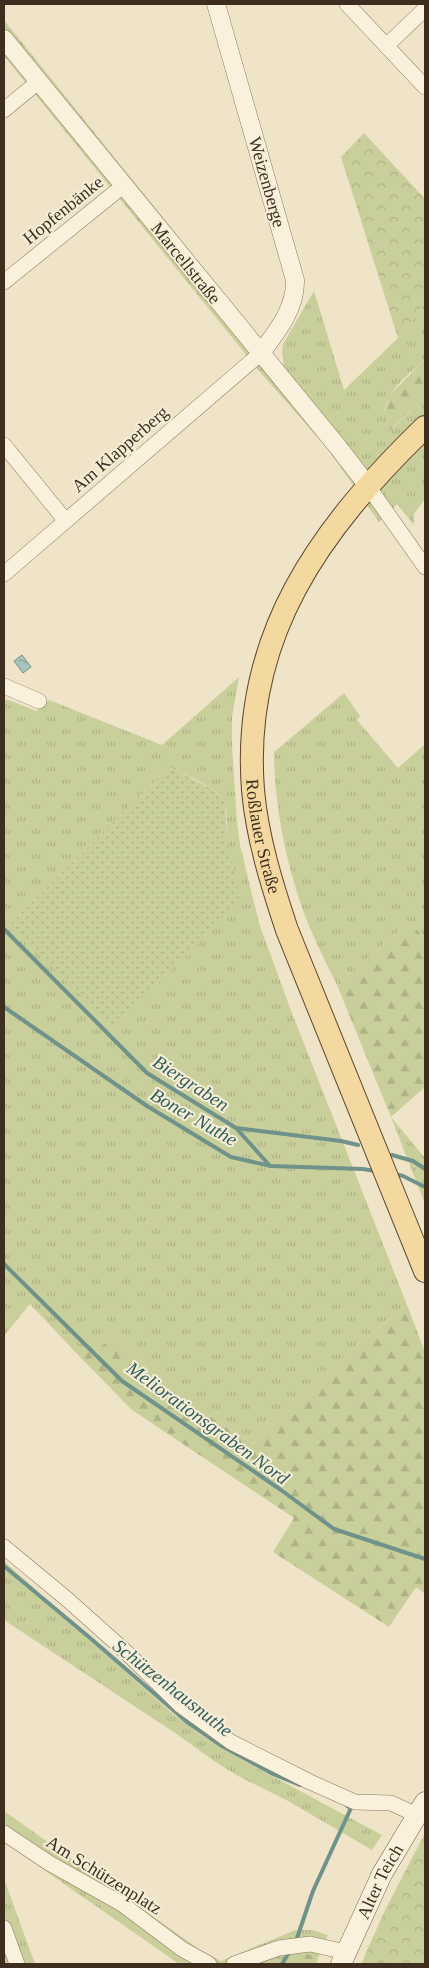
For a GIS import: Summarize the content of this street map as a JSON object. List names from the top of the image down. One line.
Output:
{"streets":{"main road":["Roßlauer Straße","Alter Teich"],"street":["Weizenberge","Hopfenbänke","Marcellstraße","Am Klapperberg","Am Schützenplatz"]},"crossings":[["Weizenberge","Marcellstraße"],["Weizenberge","Am Klapperberg"],["Hopfenbänke","Marcellstraße"],["Marcellstraße","Am Klapperberg"],["Marcellstraße","Roßlauer Straße"]],"water":["Biergraben","Boner Nuthe","Meliorationsgraben Nord","Schützenhausnuthe"]}
